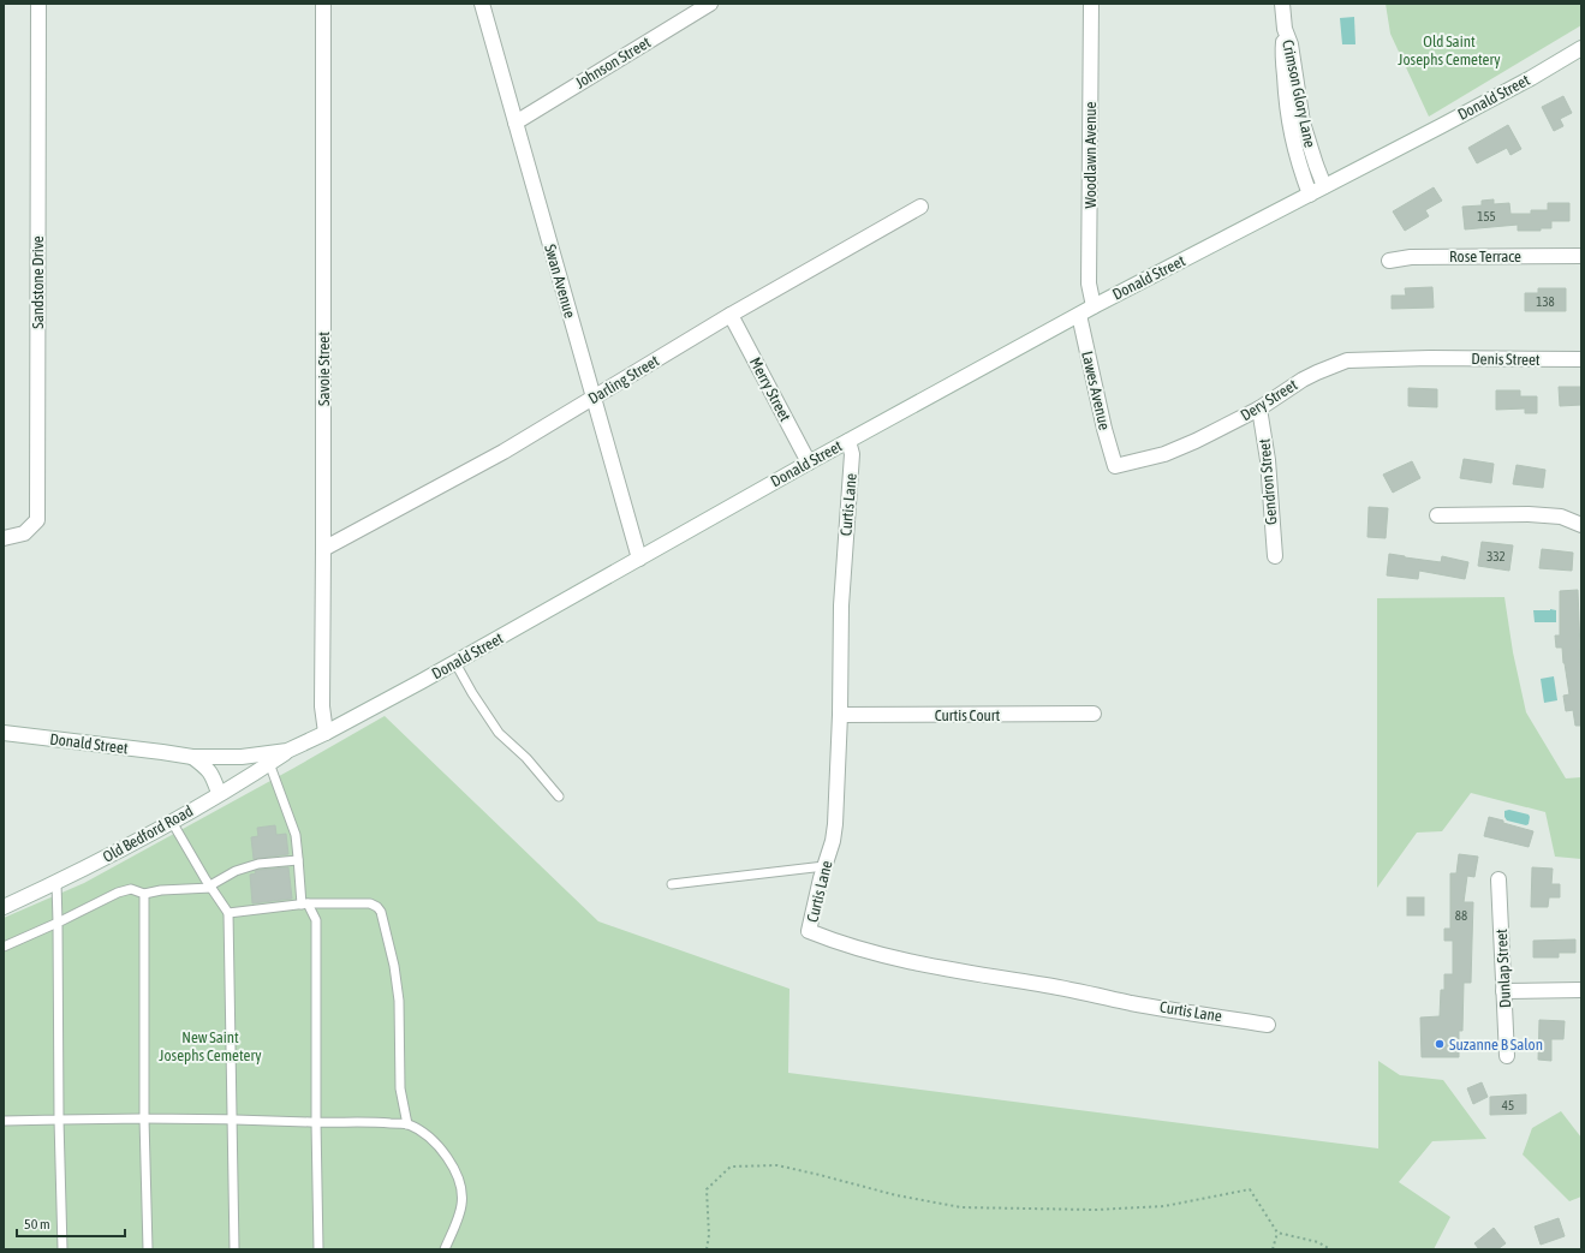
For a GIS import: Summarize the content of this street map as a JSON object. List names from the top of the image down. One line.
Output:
{"streets":{"street":["Johnson Street","Crimson Glory Lane","Donald Street","Woodlawn Avenue","Rose Terrace","Swan Avenue","Sandstone Drive","Denis Street","Savoie Street","Darling Street","Merry Street","Lawes Avenue","Dery Street","Gendron Street","Curtis Lane","Curtis Court","Old Bedford Road","Dunlap Street"]},"crossings":[["Johnson Street","Swan Avenue"],["Crimson Glory Lane","Donald Street"],["Donald Street","Woodlawn Avenue"],["Donald Street","Swan Avenue"],["Donald Street","Savoie Street"],["Donald Street","Merry Street"],["Donald Street","Lawes Avenue"],["Donald Street","Curtis Lane"],["Donald Street","Old Bedford Road"],["Swan Avenue","Darling Street"],["Denis Street","Dery Street"],["Savoie Street","Darling Street"],["Darling Street","Merry Street"],["Lawes Avenue","Dery Street"],["Dery Street","Gendron Street"],["Curtis Lane","Curtis Court"]],"parks":["Old Saint Josephs Cemetery","New Saint Josephs Cemetery"],"places":["Suzanne B Salon"],"house_numbers":["155","138","332","88","45"],"scale_bar":"50 m"}
